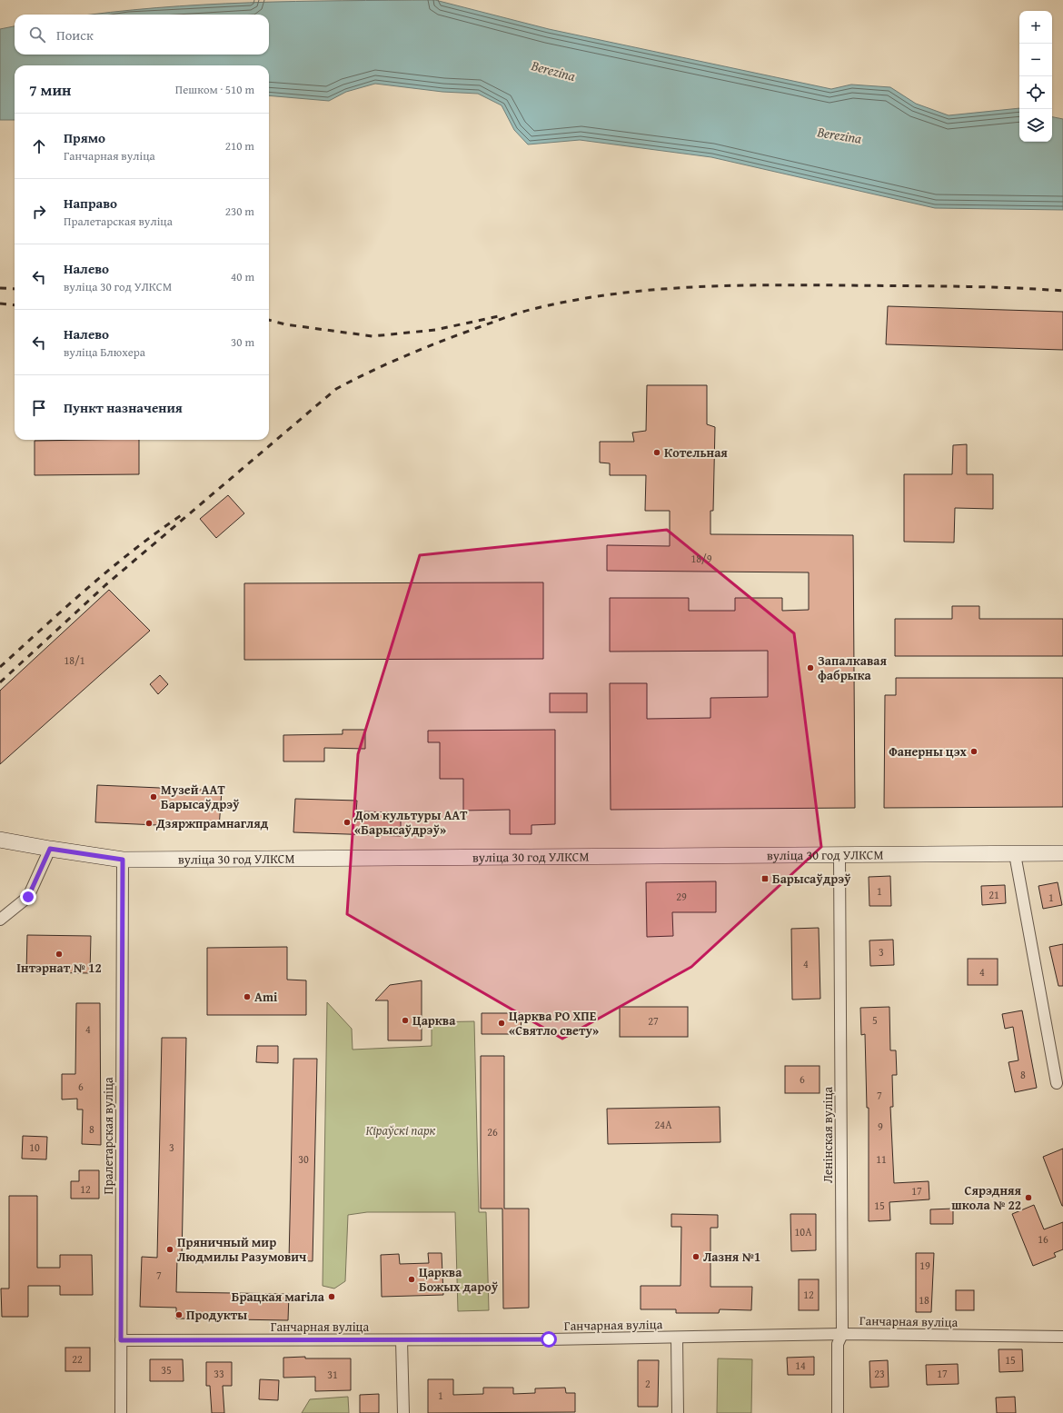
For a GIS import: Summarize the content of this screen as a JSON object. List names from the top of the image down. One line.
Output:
{"streets":{"main road":["вуліца 30 год УЛКСМ"],"street":["Ленінская вуліца","Пралетарская вуліца","Ганчарная вуліца"]},"crossings":[["вуліца 30 год УЛКСМ","Ленінская вуліца"],["вуліца 30 год УЛКСМ","Пралетарская вуліца"],["Ленінская вуліца","Ганчарная вуліца"],["Пралетарская вуліца","Ганчарная вуліца"]],"water":["Berezina"],"parks":["Кіраўскі парк"],"places":{"other":["Котельная","Запалкавая фабрыка","Фанерны цэх","Музей ААТ Барысаўдрэў","Дом культуры ААТ «Барысаўдрэў»","Дзяржпрамнагляд","Інтэрнат № 12","Ami","Царква","Царква РО ХПЕ «Святло свету»","Сярэдняя школа № 22","Пряничный мир Людмилы Разумович","Лазня №1","Царква Божых дароў","Брацкая магіла","Продукты"],"transit":["Барысаўдрэў"]},"house_numbers":["18/9","18/1","1","21","29","1","3","4","4","5","27","4","8","6","6","7","24А","9","8","26","10","3","30","11","12","17","15","10А","16","19","7","12","18","22","15","14","35","33","23","17","31","2","1"],"page":{"map_buttons":["+","−"],"search":"Поиск","heading":["7 мин","Пешком · 510 m"],"list":[["Прямо","Ганчарная вуліца","210 m"],["Направо","Пралетарская вуліца","230 m"],["Налево","вуліца 30 год УЛКСМ","40 m"],["Налево","вуліца Блюхера","30 m"],"Пункт назначения"]}}
